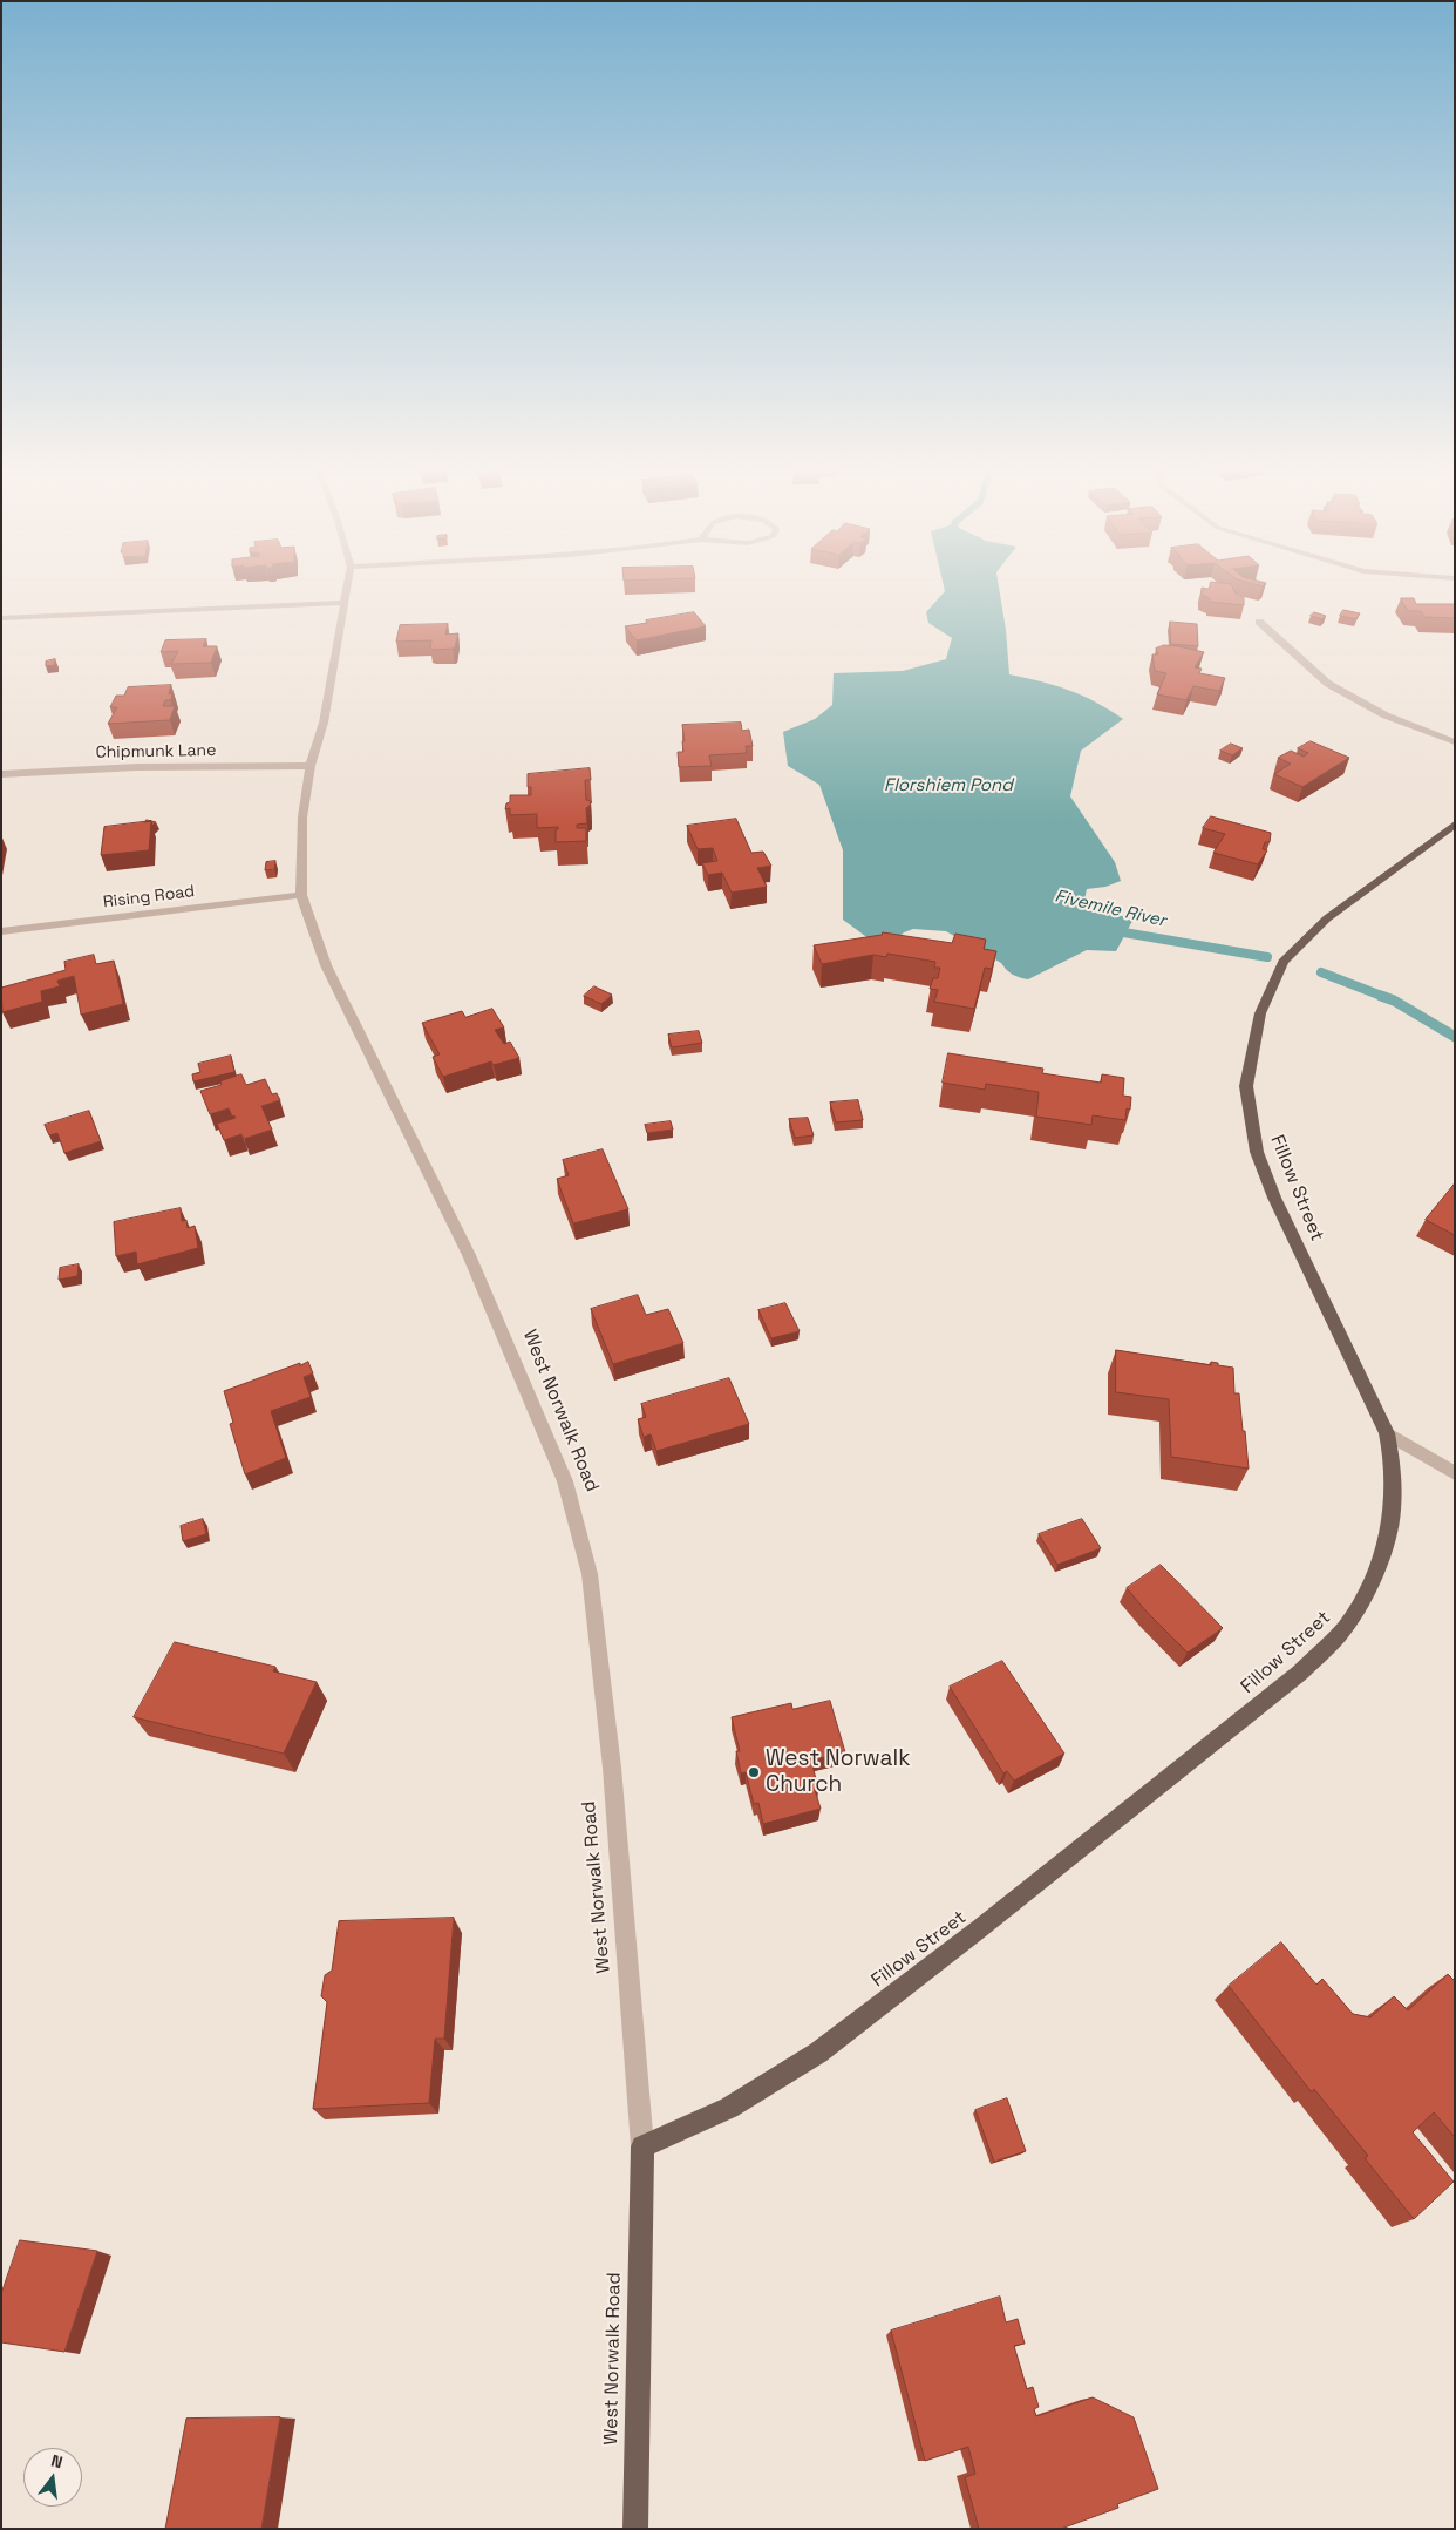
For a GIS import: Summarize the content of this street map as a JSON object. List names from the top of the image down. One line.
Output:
{"streets":{"main road":["Fillow Street","West Norwalk Road"],"street":["Chipmunk Lane","Rising Road"]},"crossings":[["Chipmunk Lane","West Norwalk Road"],["Rising Road","West Norwalk Road"],["Fillow Street","West Norwalk Road"]],"water":["Florshiem Pond","Fivemile River"],"places":["West Norwalk Church"],"north":"top"}
